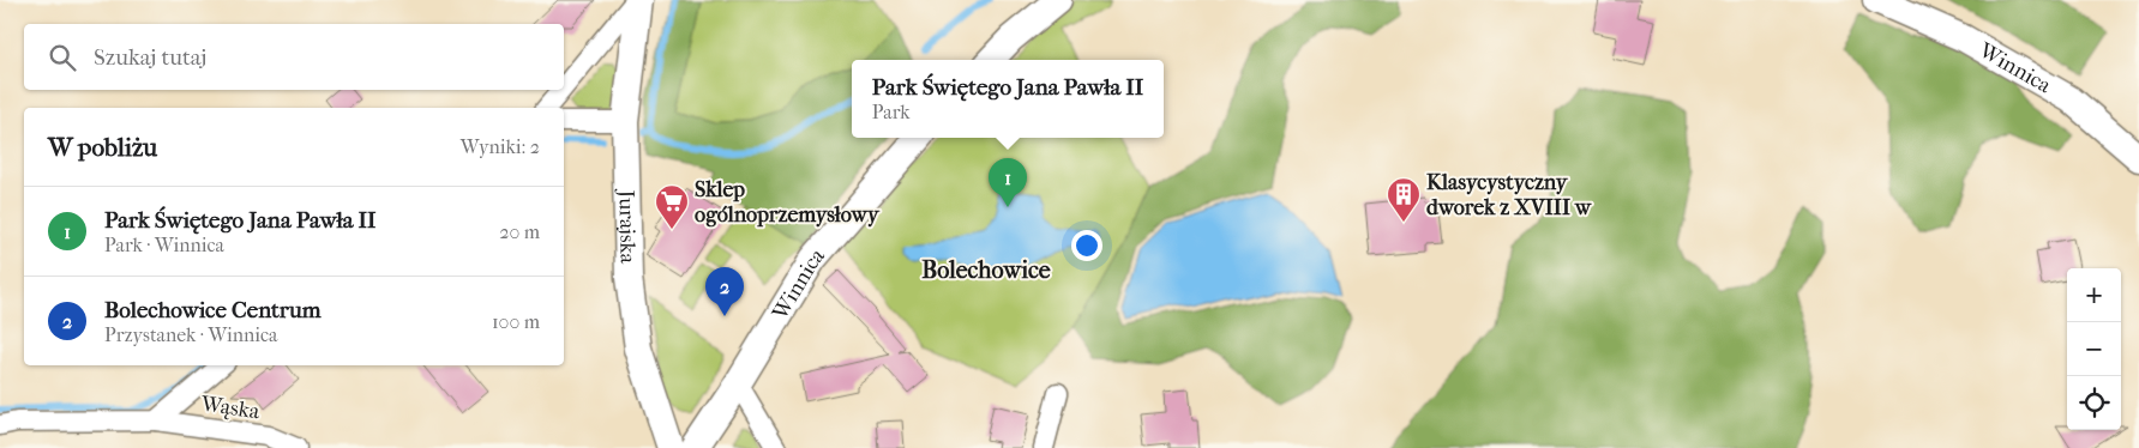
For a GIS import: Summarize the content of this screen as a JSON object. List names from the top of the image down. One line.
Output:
{"streets":{"street":["Winnica","Jurajska","Wąska"]},"districts":["Bolechowice"],"places":{"building":["Klasycystyczny dworek z XVIII w"],"supermarket":["Sklep ogólnoprzemysłowy"]},"page":{"search":"Szukaj tutaj","popup":["Park Świętego Jana Pawła II","Park"],"heading":["W pobliżu","Wyniki: 2"],"pins":["1","2"],"list":[{"mark":"1","name":"Park Świętego Jana Pawła II","note":"Park · Winnica","value":"20 m"},{"mark":"2","name":"Bolechowice Centrum","note":"Przystanek · Winnica","value":"100 m"}],"map_buttons":["+","−"]}}
